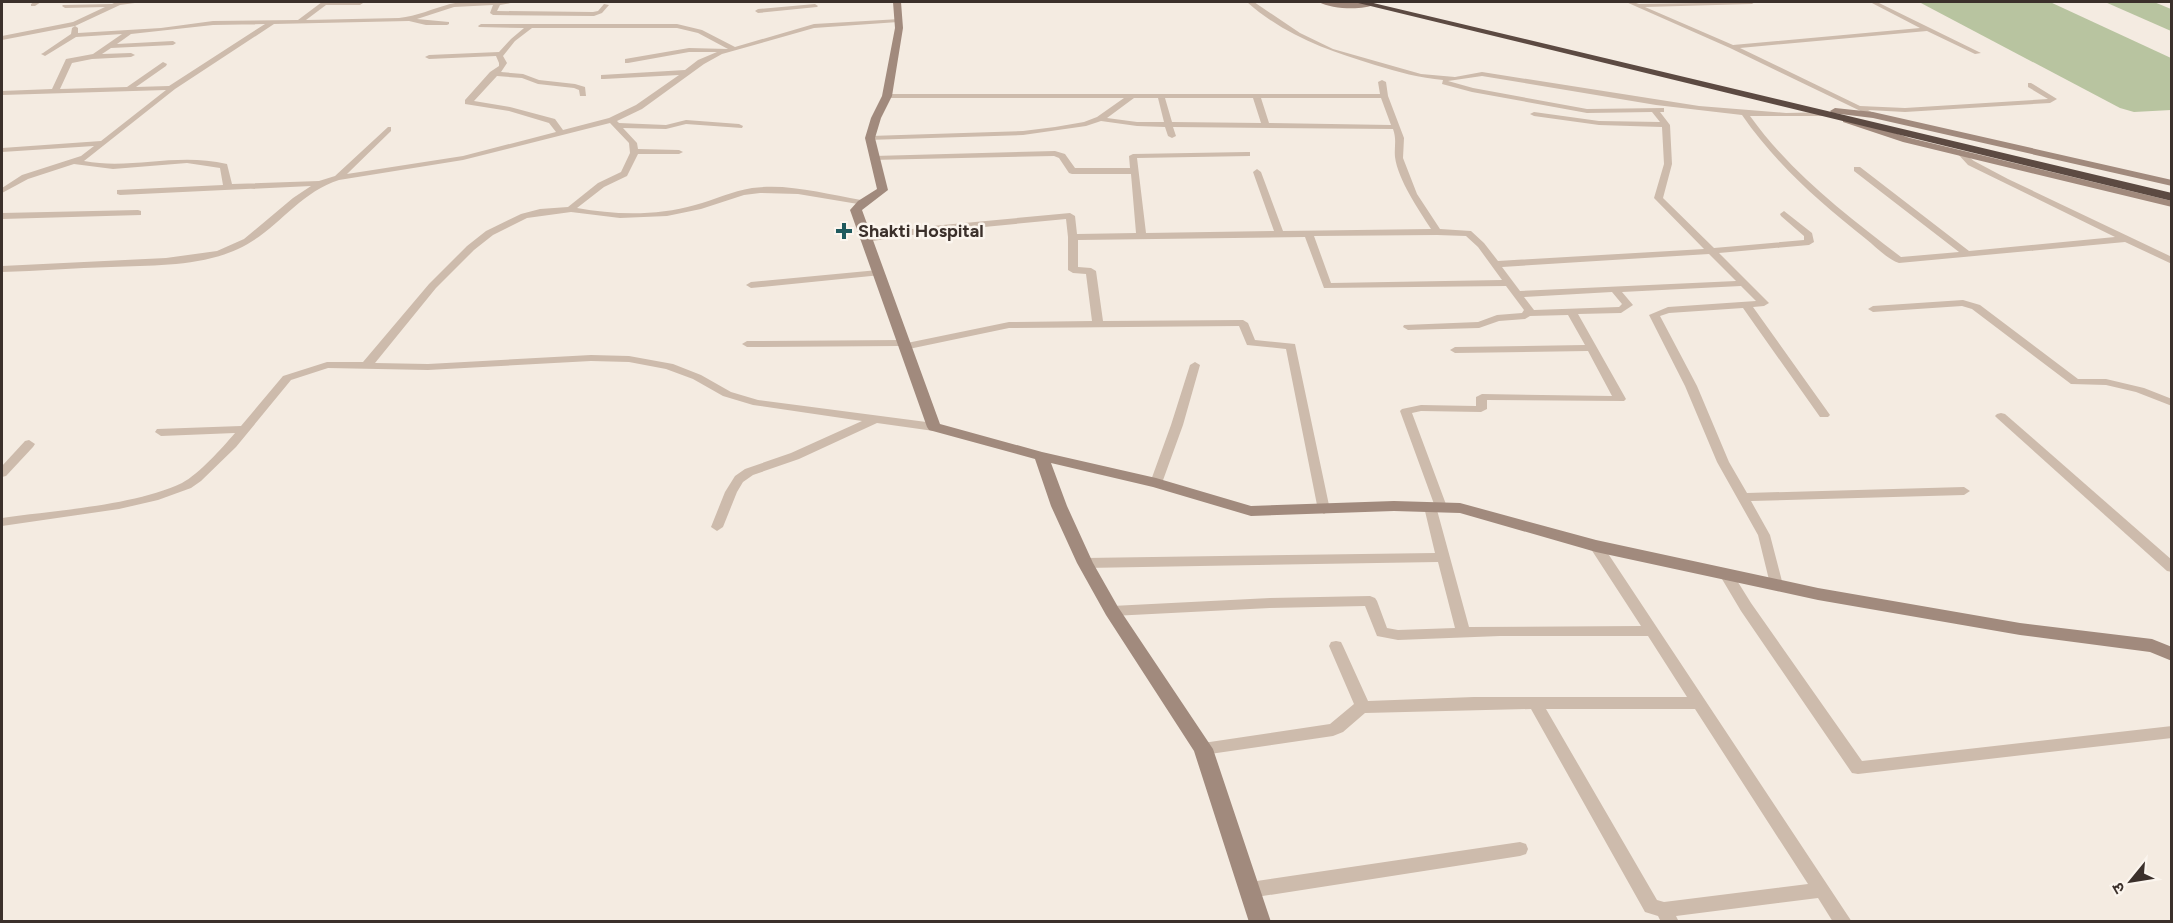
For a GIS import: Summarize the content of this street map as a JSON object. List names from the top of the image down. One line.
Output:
{"places":{"health":["Shakti Hospital"]},"north":"bottom left"}
